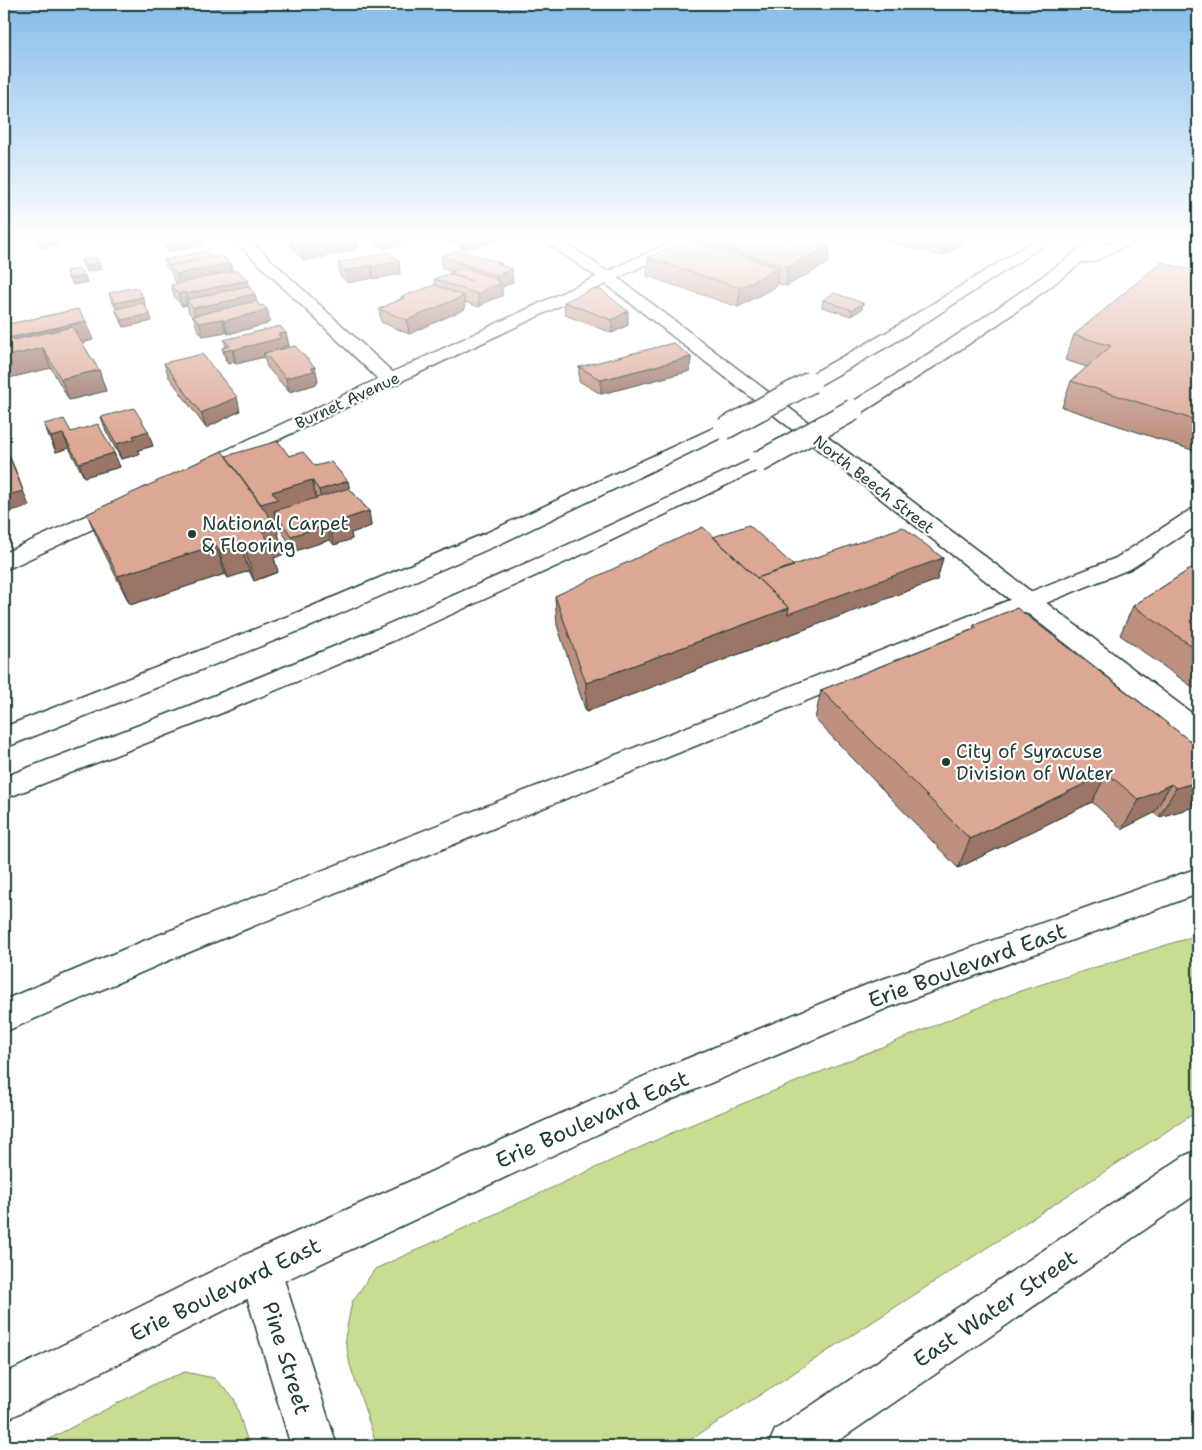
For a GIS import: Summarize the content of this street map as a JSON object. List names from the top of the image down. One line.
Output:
{"streets":{"main road":["Burnet Avenue","North Beech Street","Erie Boulevard East","East Water Street","Pine Street"]},"crossings":[["Erie Boulevard East","Pine Street"]],"places":["National Carpet & Flooring","City of Syracuse Division of Water"]}
